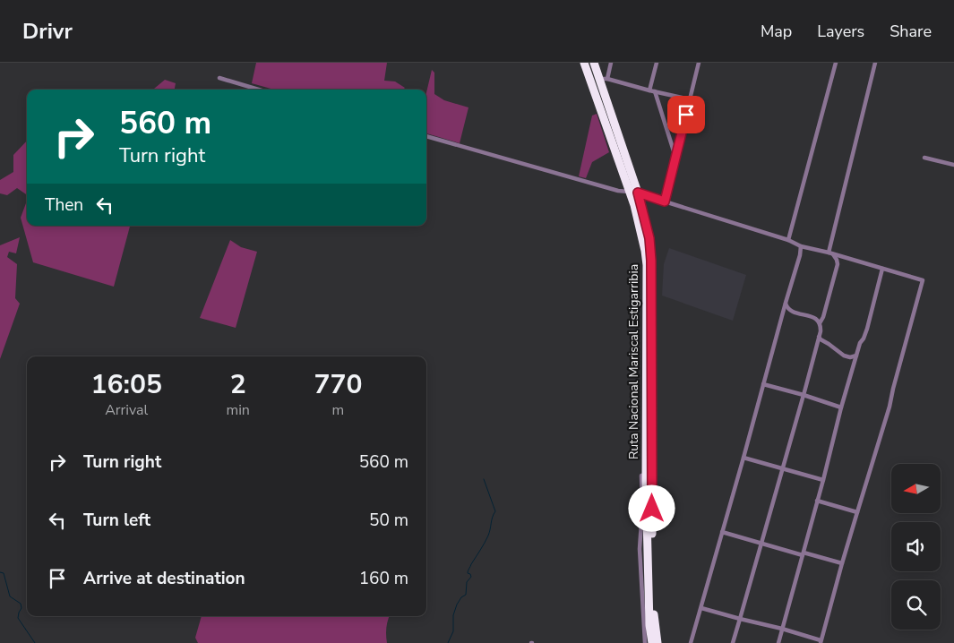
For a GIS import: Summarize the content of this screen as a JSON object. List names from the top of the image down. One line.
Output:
{"streets":{"highway":["Ruta Nacional Mariscal Estigarribia"]},"north":"left","page":{"header":"Drivr","nav":["Map","Layers","Share"],"turn":["560 m","Turn right"],"then":"Then","eta":["16:05","Arrival","2","min","770","m"],"list":[{"name":"Turn right","value":"560 m"},{"name":"Turn left","value":"50 m"},{"name":"Arrive at destination","value":"160 m"}]}}
